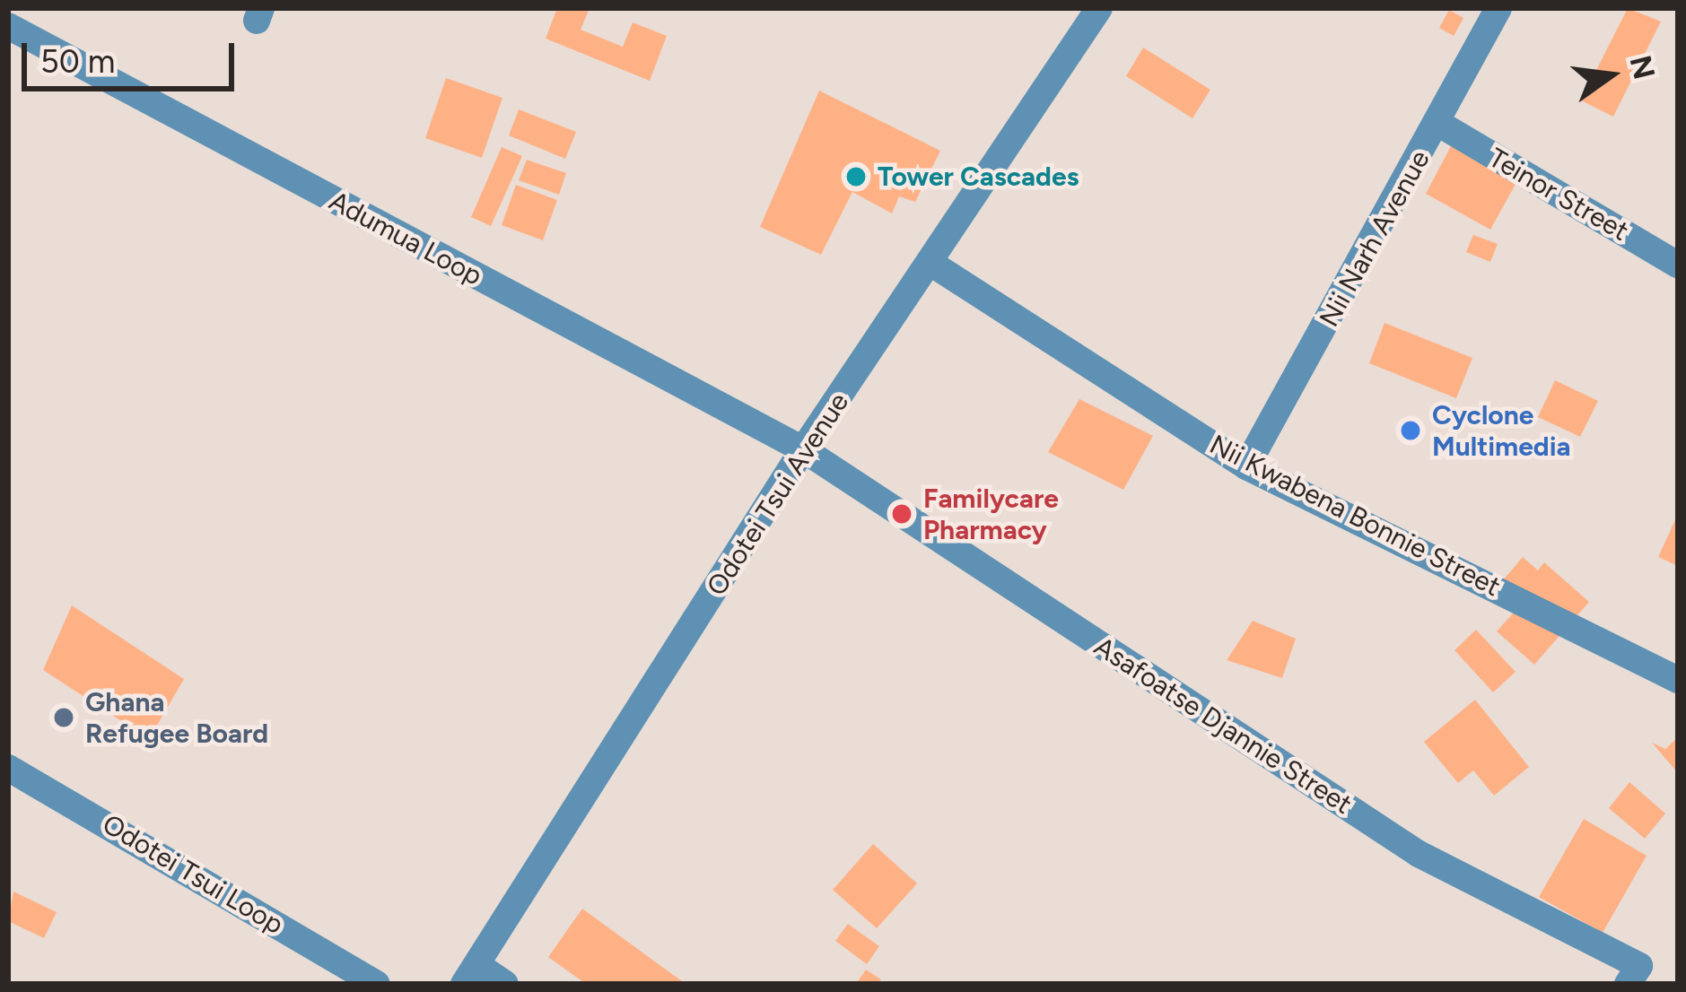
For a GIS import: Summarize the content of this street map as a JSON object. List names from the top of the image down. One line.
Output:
{"streets":{"street":["Teinor Street","Adumua Loop","Nii Narh Avenue","Odotei Tsui Avenue","Nii Kwabena Bonnie Street","Asafoatse Djannie Street","Odotei Tsui Loop"]},"crossings":[["Teinor Street","Nii Narh Avenue"],["Adumua Loop","Odotei Tsui Avenue"],["Adumua Loop","Asafoatse Djannie Street"],["Nii Narh Avenue","Nii Kwabena Bonnie Street"],["Odotei Tsui Avenue","Nii Kwabena Bonnie Street"],["Odotei Tsui Avenue","Asafoatse Djannie Street"]],"places":["Tower Cascades","Cyclone Multimedia","Familycare Pharmacy","Ghana Refugee Board"],"scale_bar":"50 m","north":"right"}
